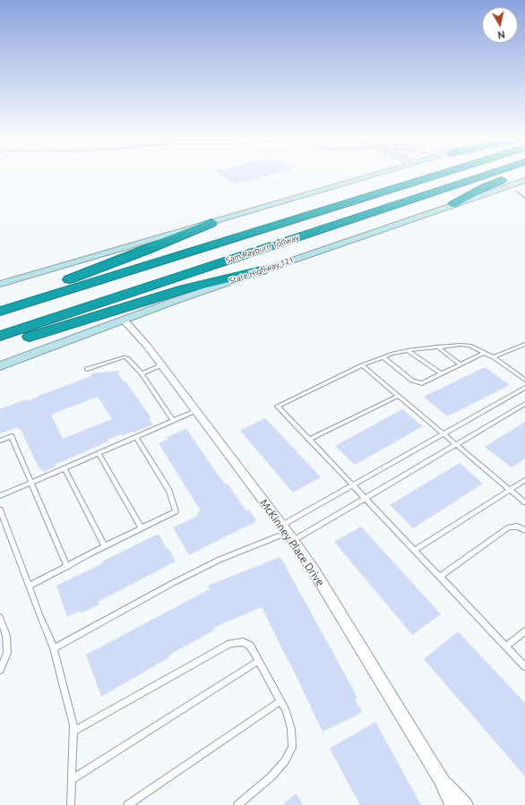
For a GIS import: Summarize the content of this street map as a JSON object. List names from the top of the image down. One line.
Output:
{"streets":{"highway":["Sam Rayburn Tollway"],"main road":["State Highway 121"],"street":["McKinney Place Drive"]},"crossings":[["State Highway 121","McKinney Place Drive"]],"north":"bottom"}
